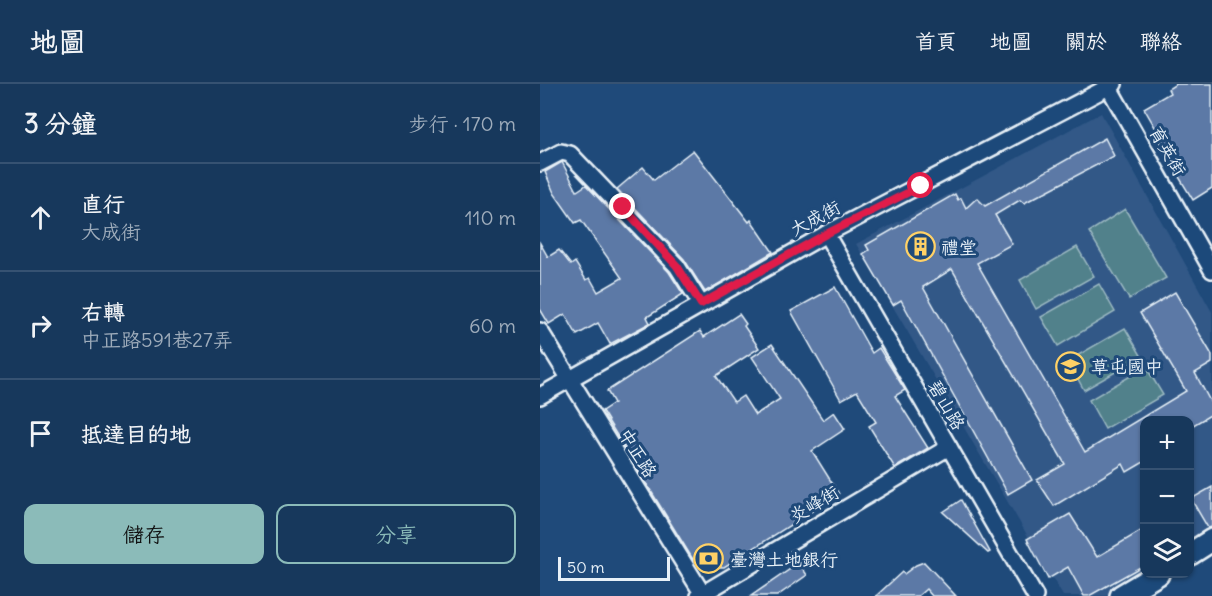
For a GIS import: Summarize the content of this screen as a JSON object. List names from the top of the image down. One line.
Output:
{"streets":{"street":["育英街","大成街","碧山路","中正路","炎峰街"]},"crossings":[["育英街","大成街"],["大成街","碧山路"],["大成街","中正路"],["碧山路","炎峰街"],["中正路","炎峰街"]],"places":{"building":["禮堂"],"school or university":["草屯國中"],"bank":["臺灣土地銀行"]},"scale_bar":"50 m","page":{"header":"地圖","nav":["首頁","地圖","關於","聯絡"],"heading":["3 分鐘","步行 · 170 m"],"list":[["直行","大成街","110 m"],["右轉","中正路591巷27弄","60 m"],"抵達目的地"],"map_buttons":["+","−"],"buttons":["儲存","分享"],"scale":"50 m"}}
